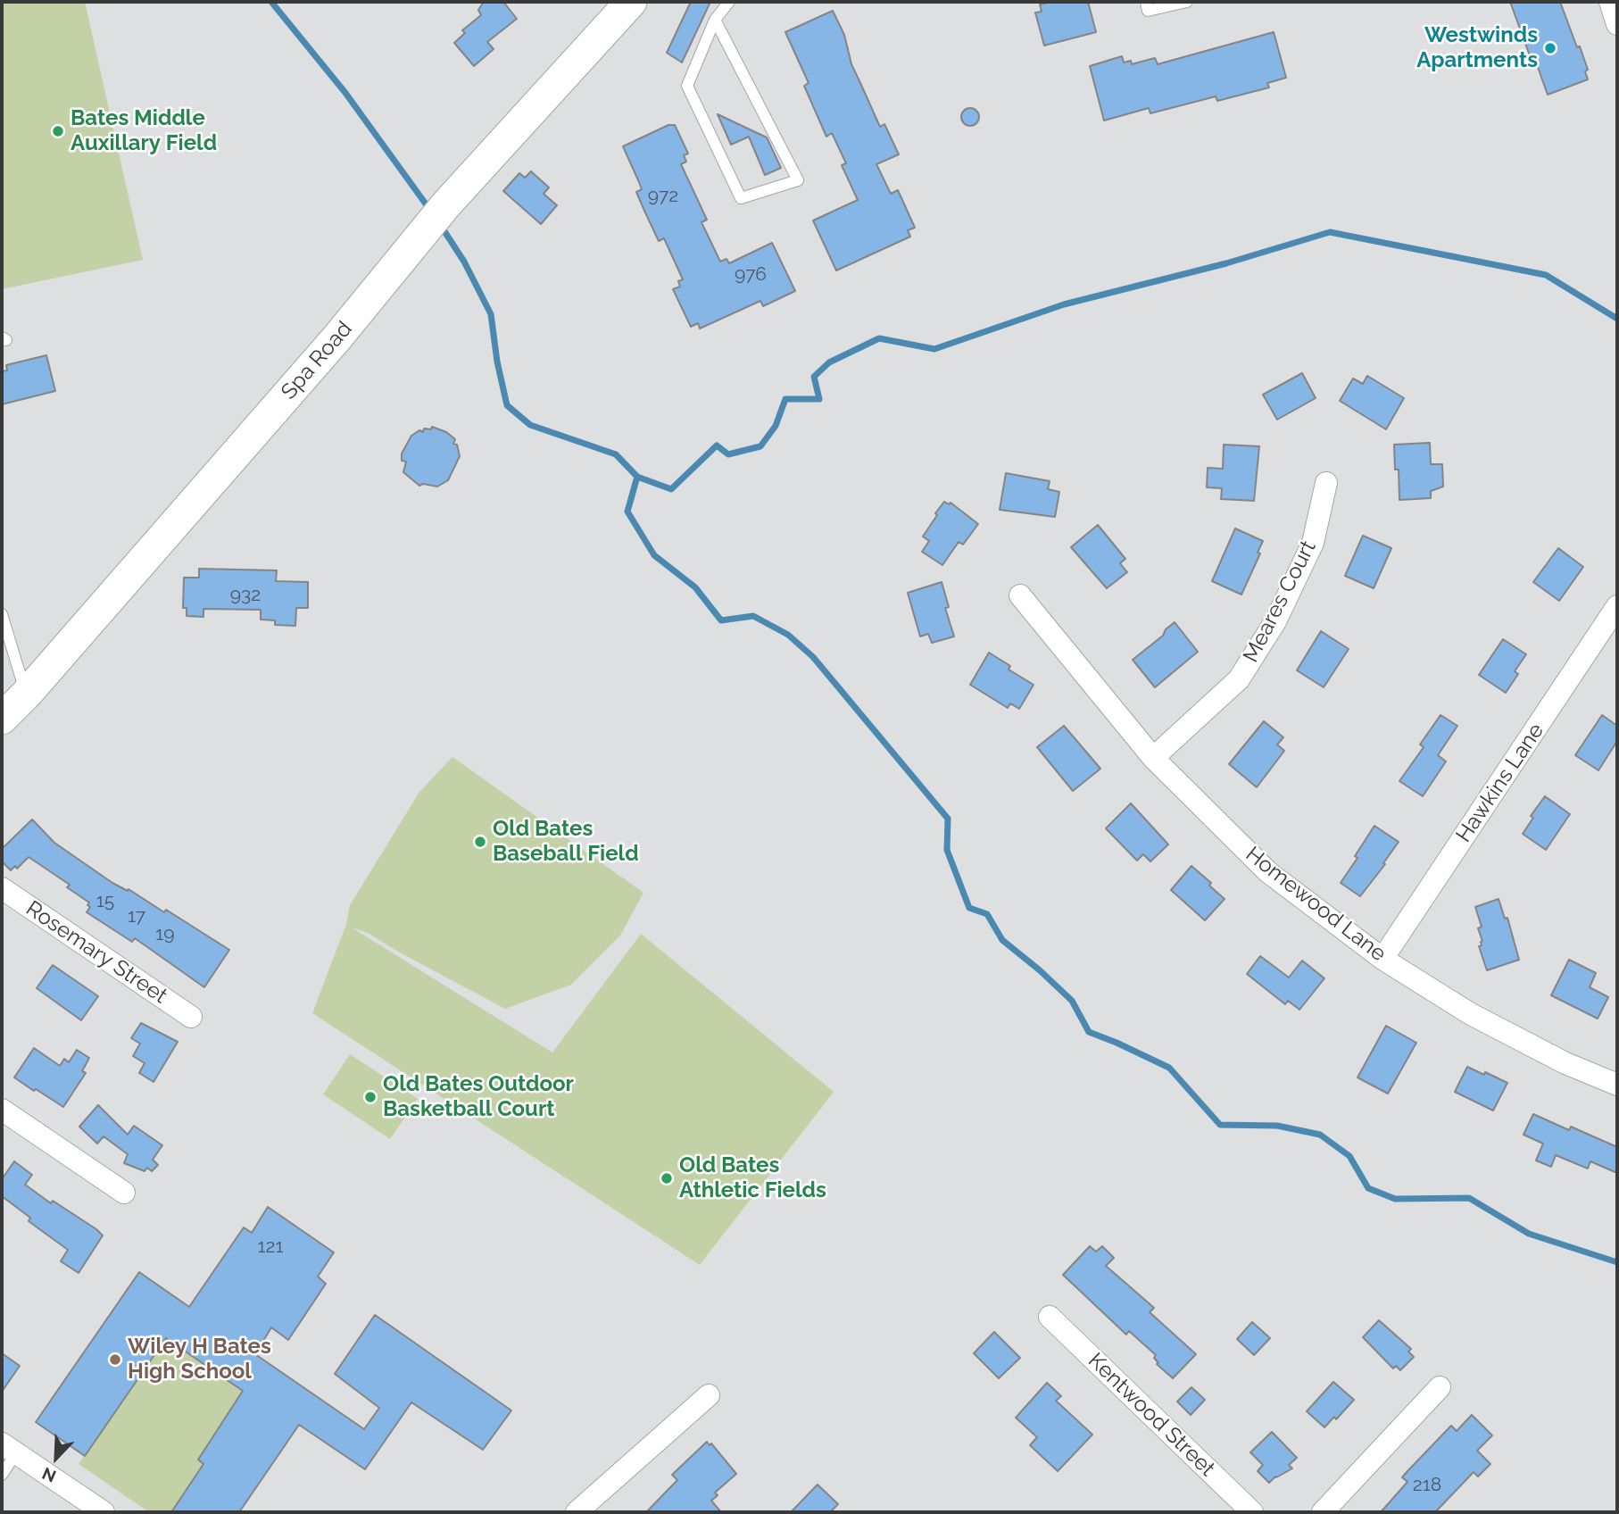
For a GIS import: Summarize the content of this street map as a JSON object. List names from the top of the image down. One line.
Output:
{"streets":{"main road":["Spa Road"],"street":["Meares Court","Hawkins Lane","Homewood Lane","Rosemary Street","Kentwood Street"]},"crossings":[["Meares Court","Homewood Lane"],["Hawkins Lane","Homewood Lane"]],"places":["Westwinds Apartments","Bates Middle Auxillary Field","Old Bates Baseball Field","Old Bates Outdoor Basketball Court","Old Bates Athletic Fields","Wiley H Bates High School"],"house_numbers":["972","976","932","15","17","19","121","218"],"north":"bottom left"}
